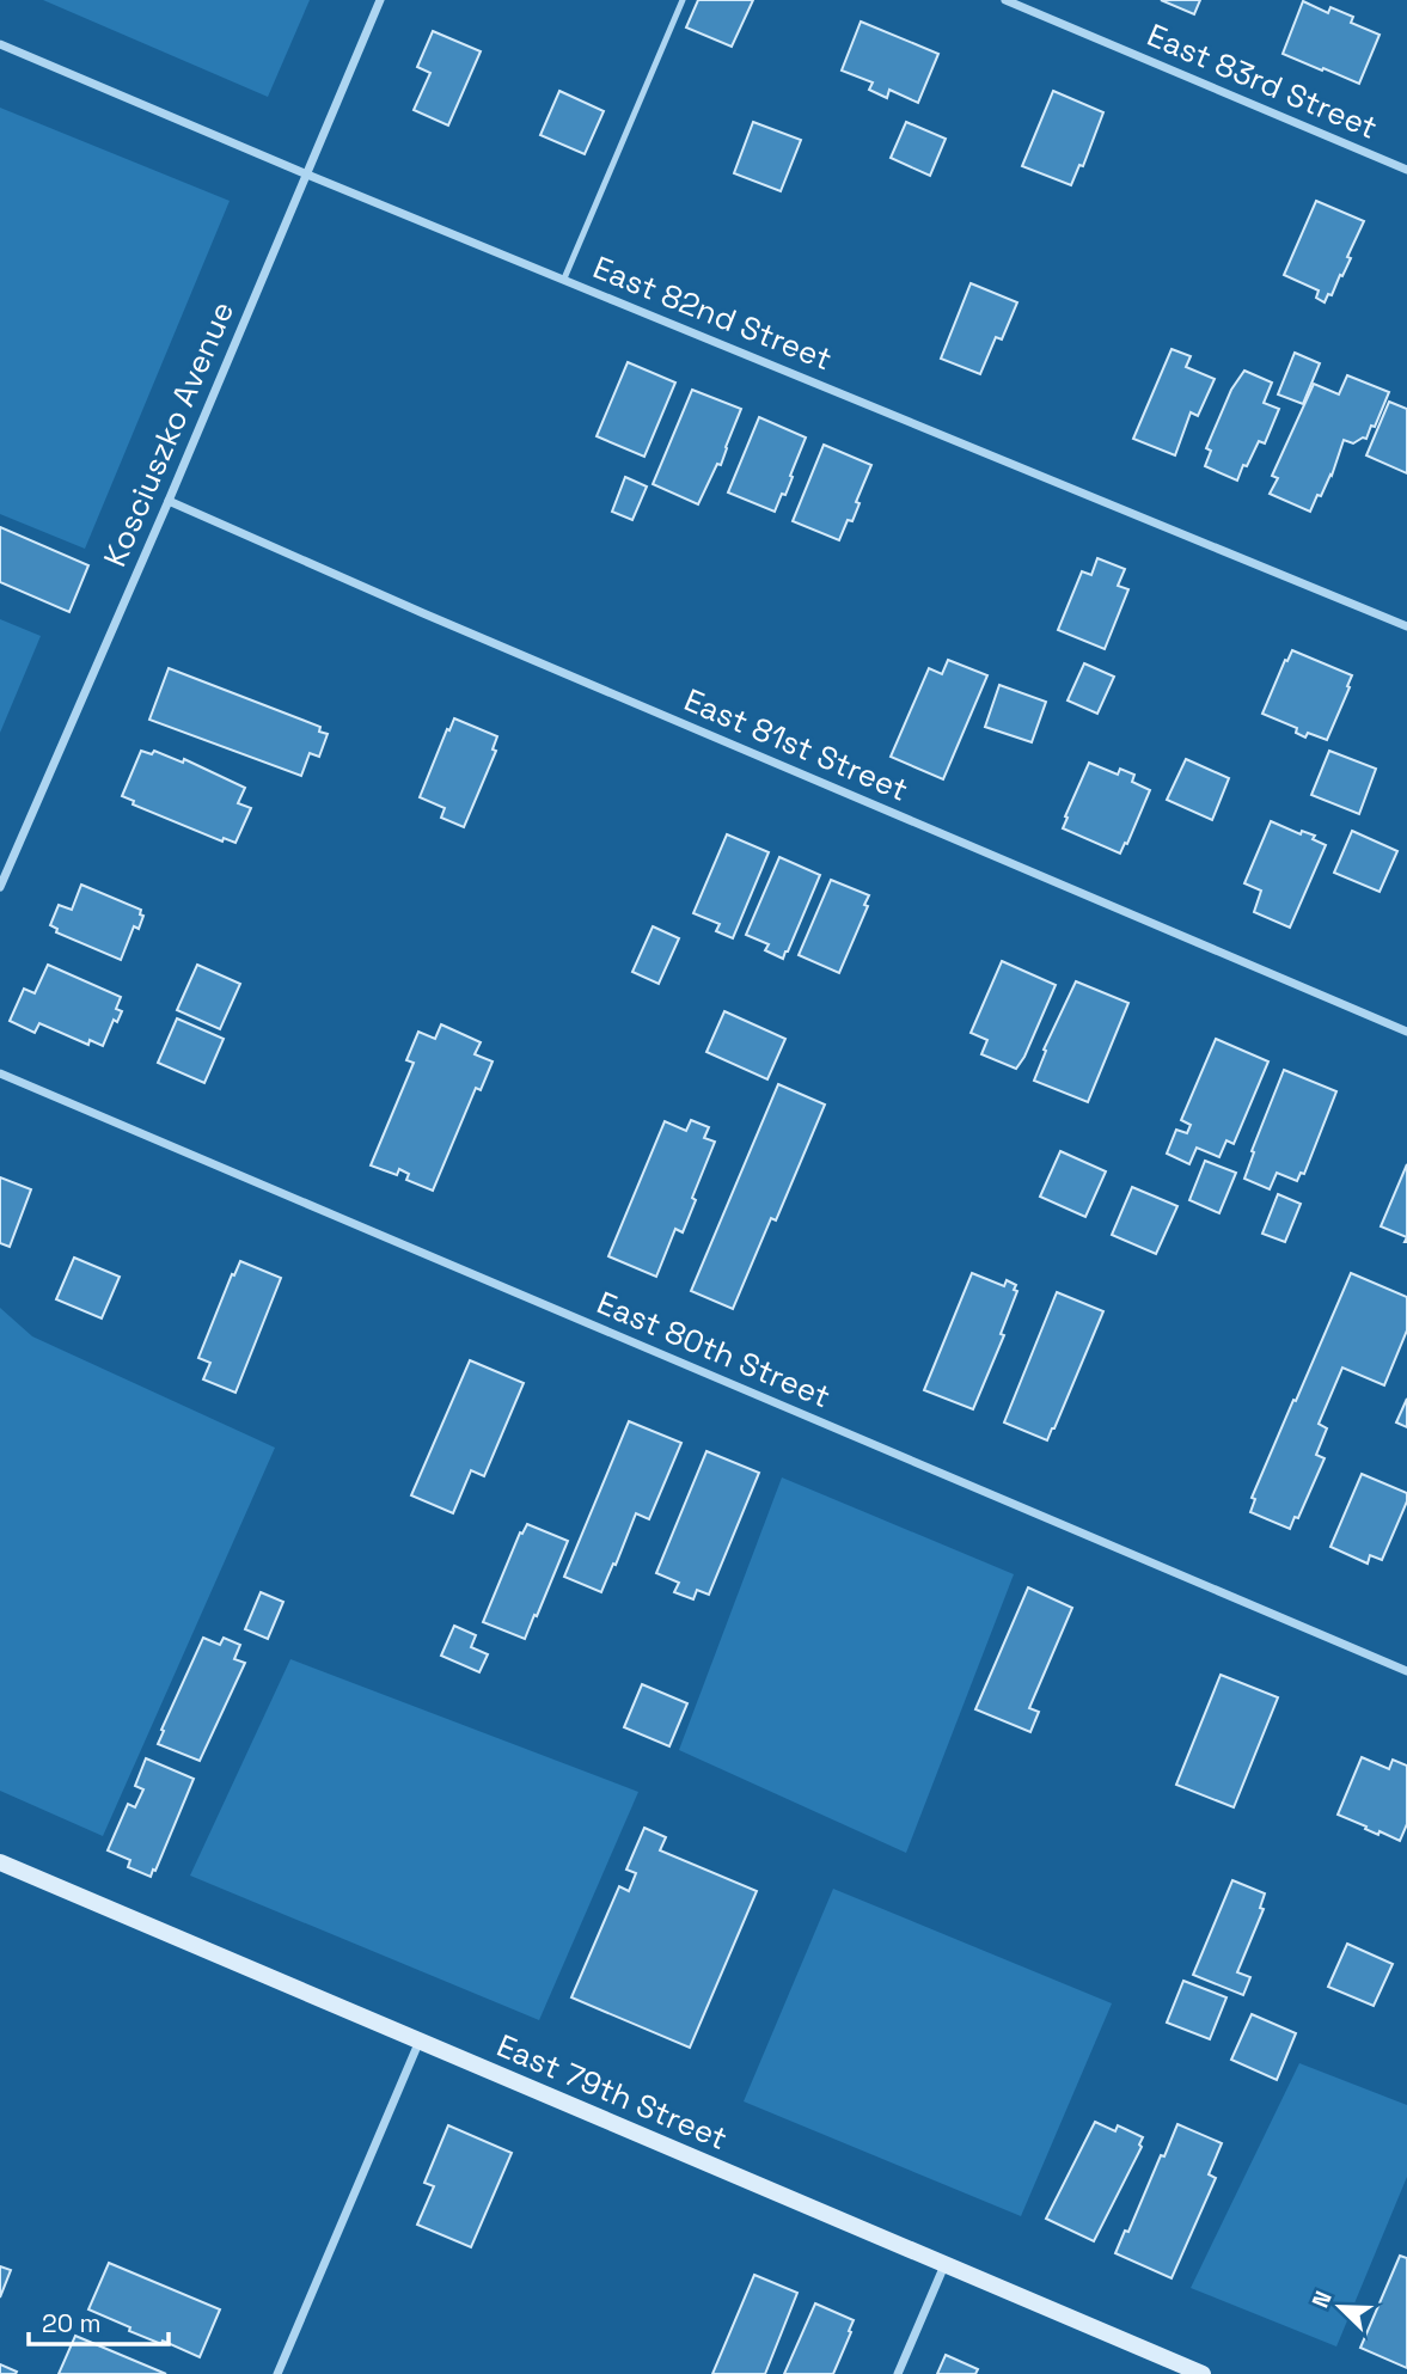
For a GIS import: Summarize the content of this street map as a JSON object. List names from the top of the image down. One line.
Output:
{"streets":{"main road":["East 79th Street"],"street":["East 83rd Street","East 82nd Street","Kosciuszko Avenue","East 81st Street","East 80th Street"]},"crossings":[["East 82nd Street","Kosciuszko Avenue"],["Kosciuszko Avenue","East 81st Street"]],"scale_bar":"20 m","north":"top left"}
